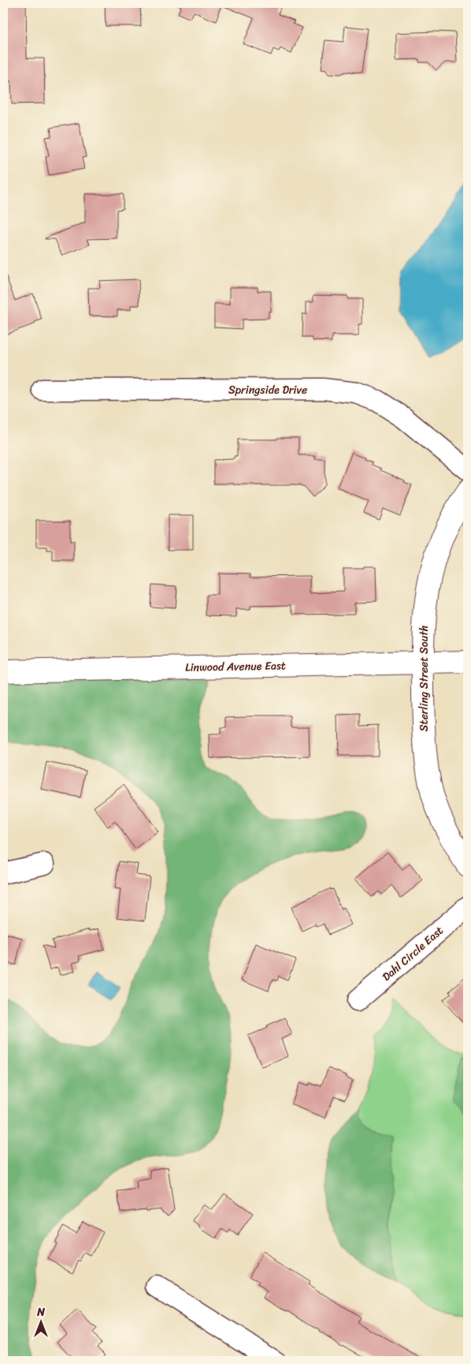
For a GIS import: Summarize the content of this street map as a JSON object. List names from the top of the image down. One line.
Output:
{"streets":{"street":["Springside Drive","Linwood Avenue East","Sterling Street South","Dahl Circle East"]},"crossings":[["Linwood Avenue East","Sterling Street South"]],"north":"top"}
